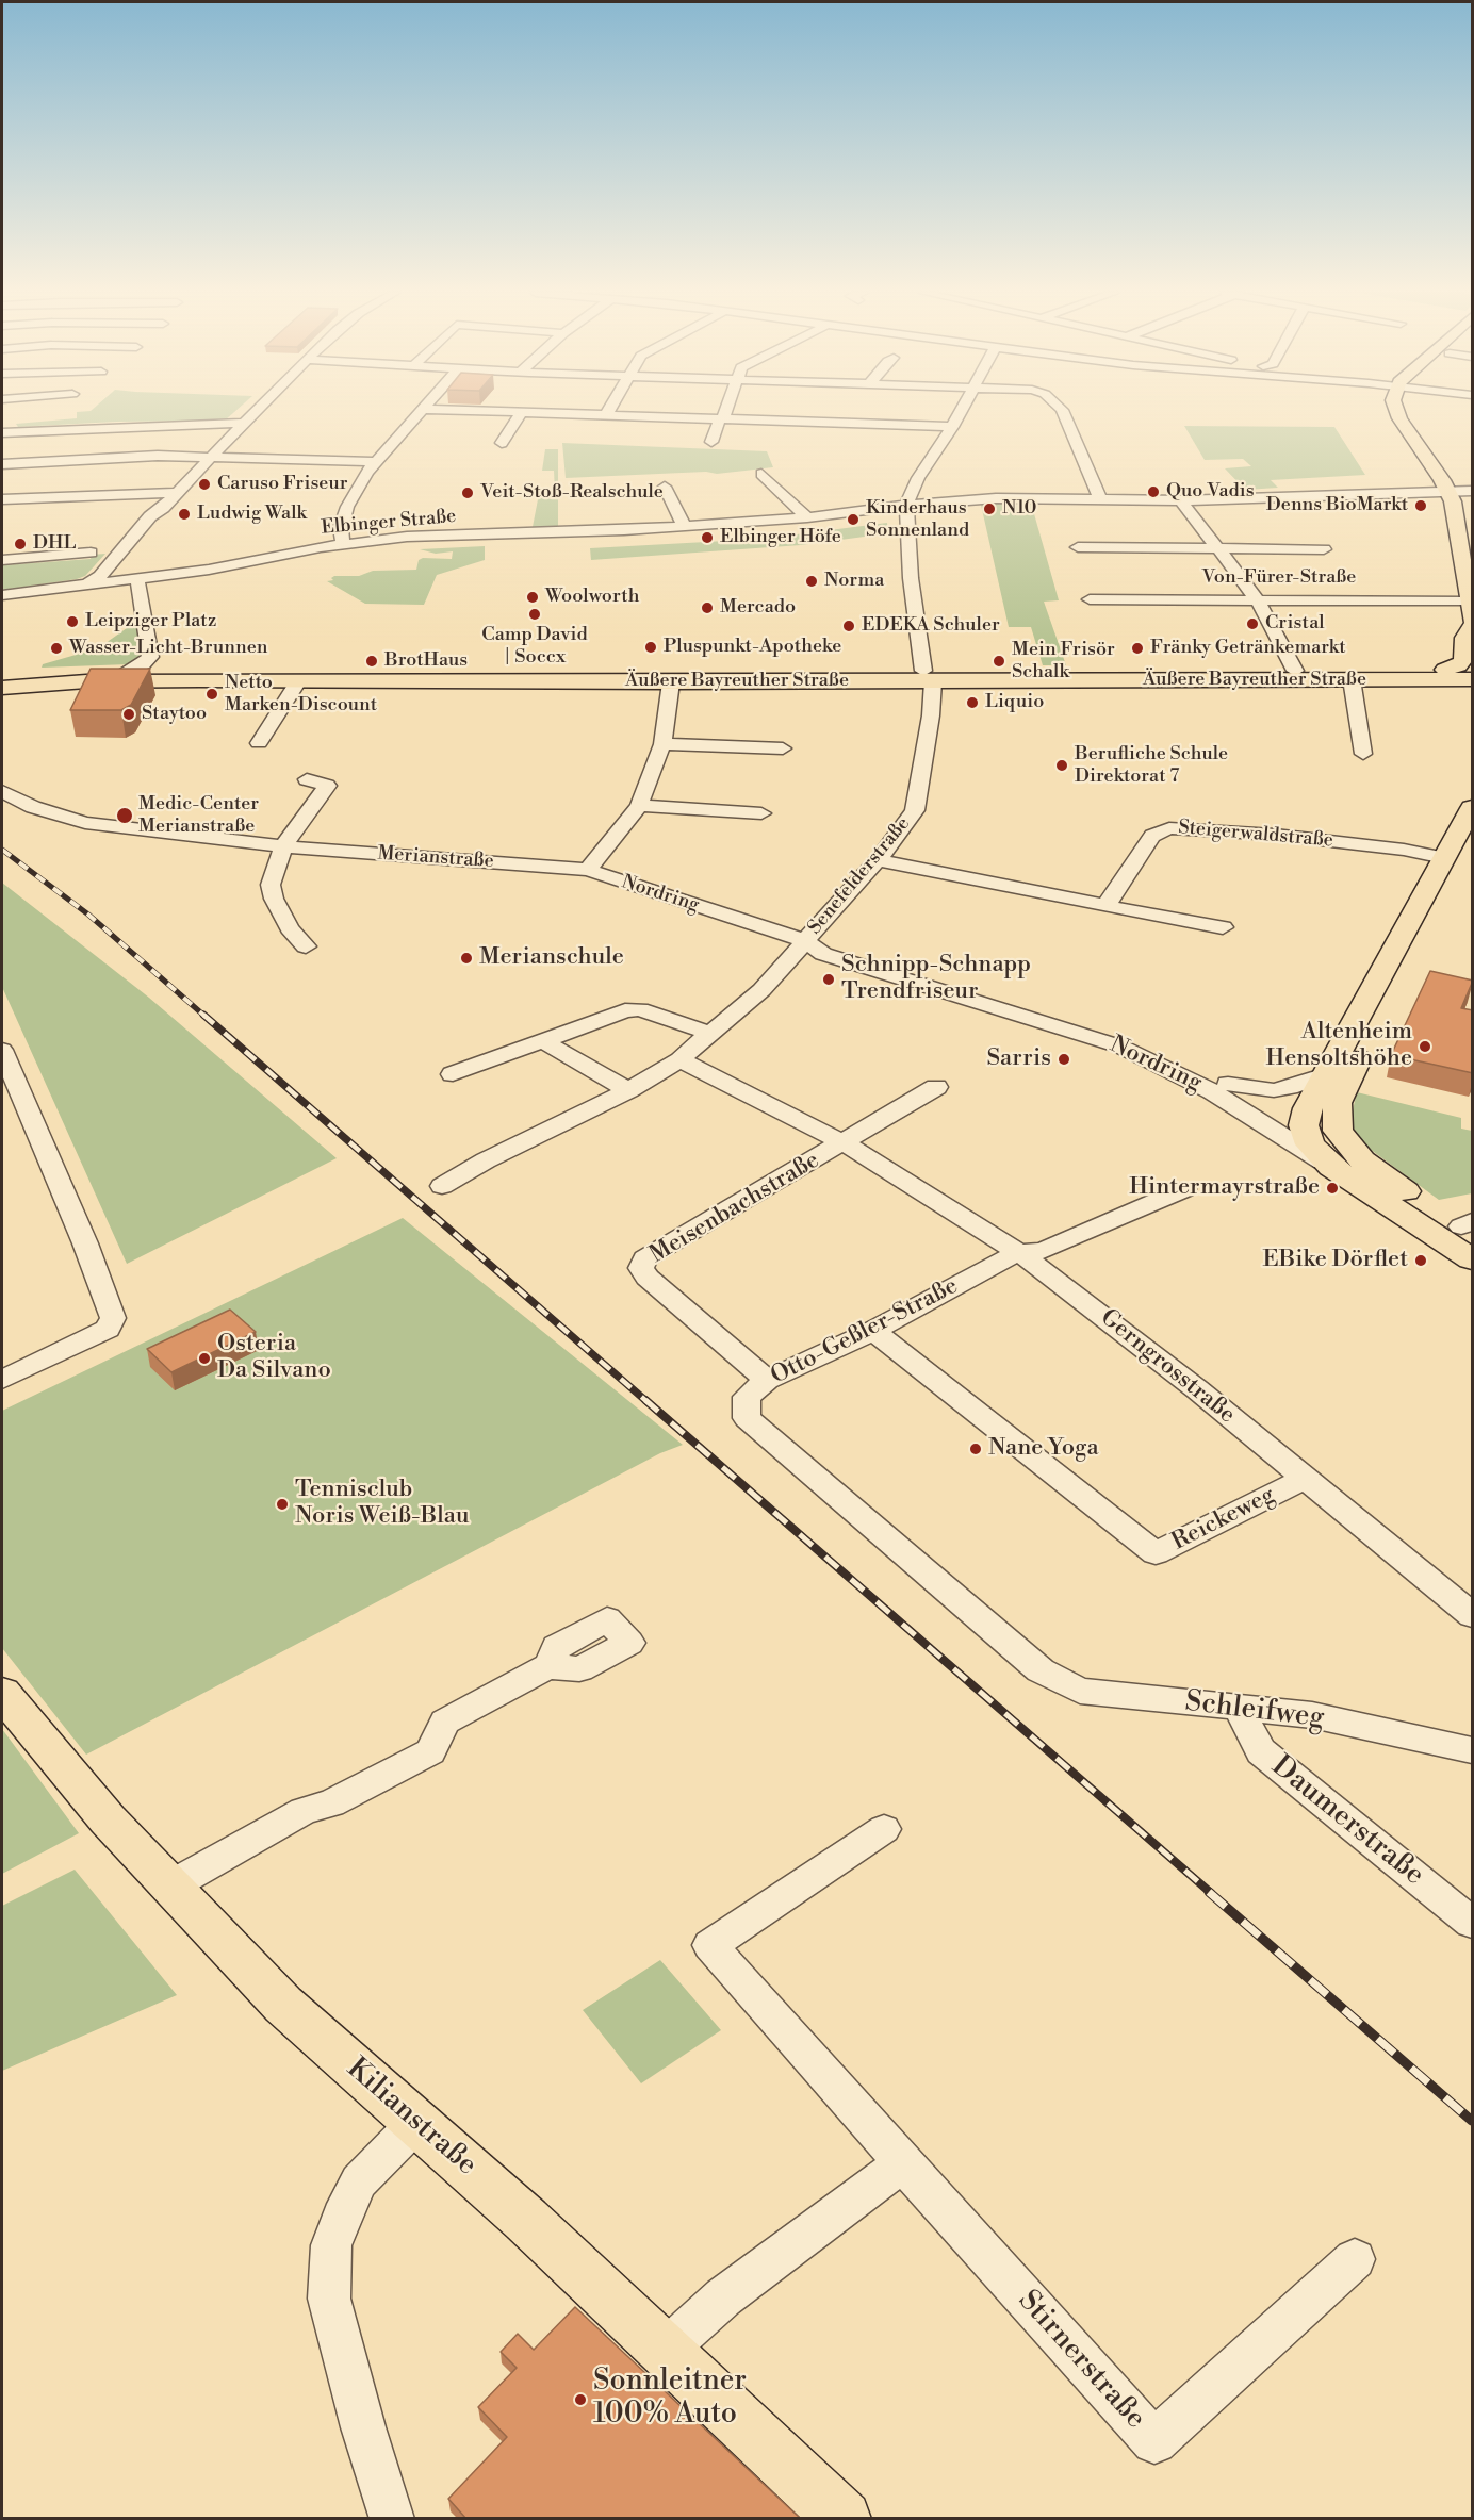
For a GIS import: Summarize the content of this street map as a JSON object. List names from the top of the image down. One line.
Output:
{"streets":{"main road":["Äußere Bayreuther Straße","Nordring","Kilianstraße"],"street":["Elbinger Straße","Von-Fürer-Straße","Steigerwaldstraße","Merianstraße","Senefelderstraße","Meisenbachstraße","Otto-Geßler-Straße","Gerngrosstraße","Reickeweg","Schleifweg","Daumerstraße","Stirnerstraße"]},"crossings":[["Elbinger Straße","Senefelderstraße"],["Äußere Bayreuther Straße","Senefelderstraße"],["Merianstraße","Nordring"],["Senefelderstraße","Nordring"],["Senefelderstraße","Gerngrosstraße"],["Meisenbachstraße","Otto-Geßler-Straße"],["Meisenbachstraße","Gerngrosstraße"],["Otto-Geßler-Straße","Gerngrosstraße"],["Otto-Geßler-Straße","Reickeweg"],["Otto-Geßler-Straße","Schleifweg"],["Gerngrosstraße","Reickeweg"],["Schleifweg","Daumerstraße"]],"places":["Caruso Friseur","Quo Vadis","Veit-Stoß-Realschule","Denns BioMarkt","N10","Ludwig Walk","Kinderhaus Sonnenland","Elbinger Höfe","DHL","Norma","Woolworth","Mercado","Camp David | Soccx","Leipziger Platz","Cristal","EDEKA Schuler","Pluspunkt-Apotheke","Wasser-Licht-Brunnen","Fränky Getränkemarkt","BrotHaus","Mein Frisör Schalk","Netto Marken-Discount","Liquio","Staytoo","Berufliche Schule Direktorat 7","Medic-Center Merianstraße","Merianschule","Schnipp-Schnapp Trendfriseur","Altenheim Hensoltshöhe","Sarris","Hintermayrstraße","EBike Dörflet","Osteria Da Silvano","Nane Yoga","Tennisclub Noris Weiß-Blau","Sonnleitner 100% Auto"]}
